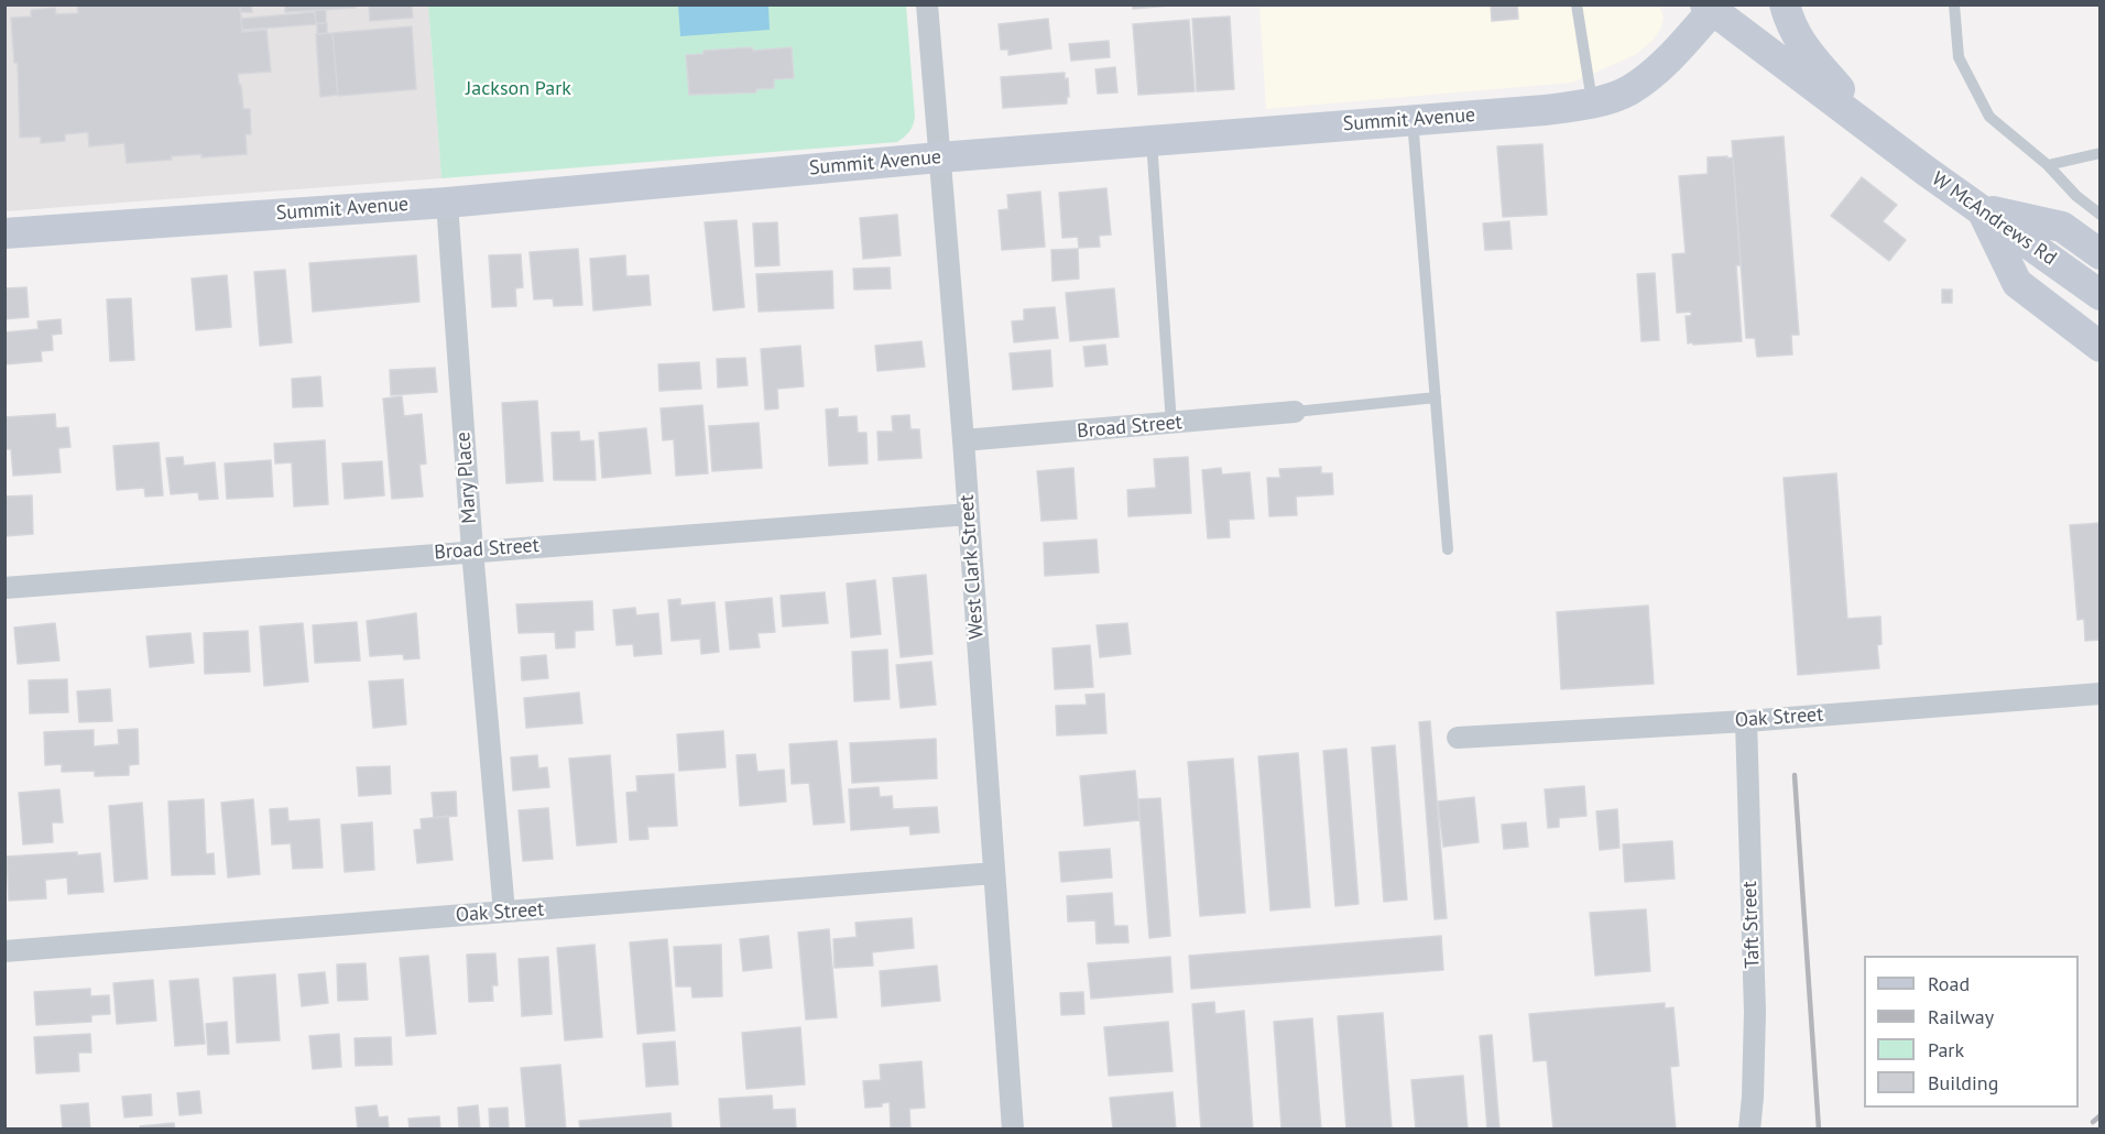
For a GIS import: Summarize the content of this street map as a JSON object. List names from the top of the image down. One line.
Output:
{"streets":{"street":["Summit Avenue","W McAndrews Rd","Broad Street","Mary Place","West Clark Street","Oak Street","Taft Street"]},"crossings":[["Summit Avenue","Mary Place"],["Summit Avenue","West Clark Street"],["Broad Street","Mary Place"],["Broad Street","West Clark Street"],["Mary Place","Oak Street"],["West Clark Street","Oak Street"],["Oak Street","Taft Street"]],"parks":["Jackson Park"],"legend":["Road","Railway","Park","Building"]}
